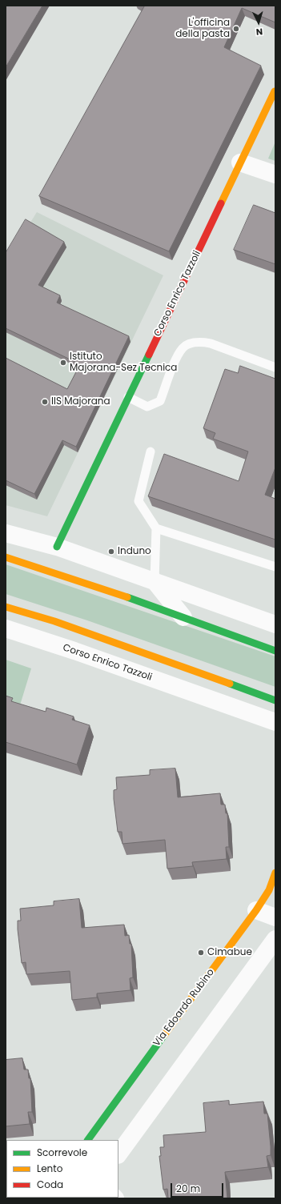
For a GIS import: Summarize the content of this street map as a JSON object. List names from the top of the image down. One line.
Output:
{"streets":{"street":["Corso Enrico Tazzoli","Via Edoardo Rubino"]},"places":["L'officina della pasta","Istituto Majorana-Sez Tecnica","IIS Majorana","Induno","Cimabue"],"legend":["Scorrevole","Lento","Coda"],"scale_bar":"20 m","north":"bottom"}
